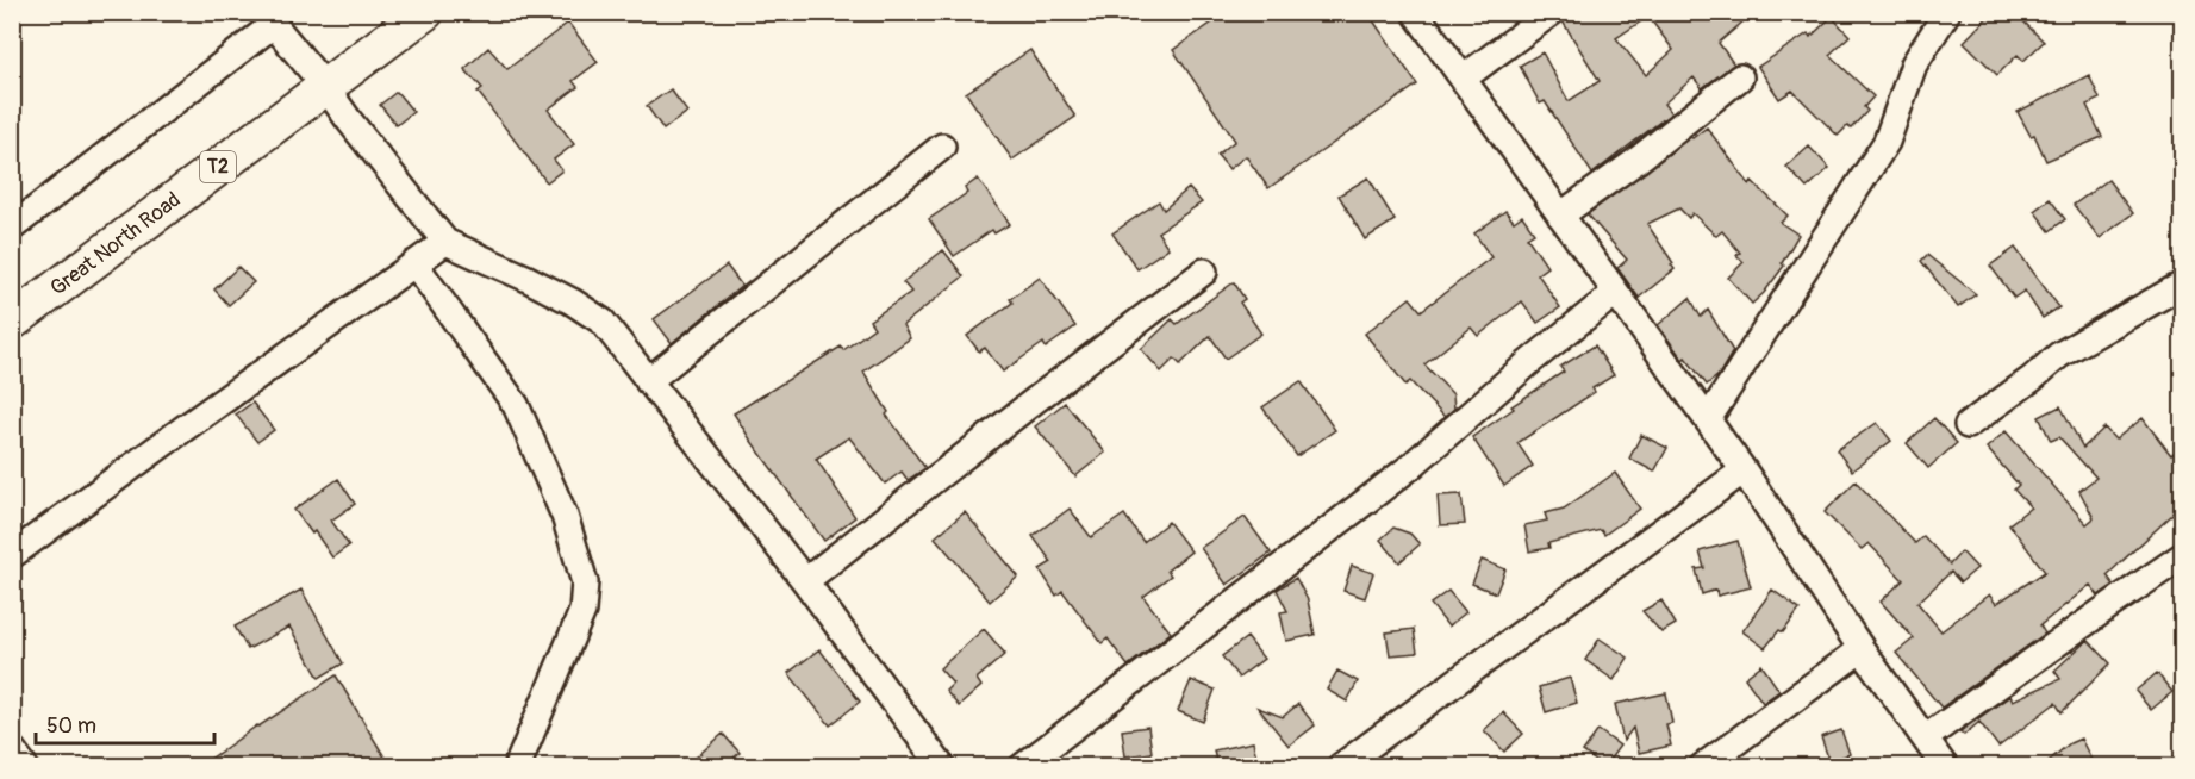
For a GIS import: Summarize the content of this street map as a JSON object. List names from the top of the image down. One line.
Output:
{"streets":{"highway":["T2","Great North Road"]},"scale_bar":"50 m"}
